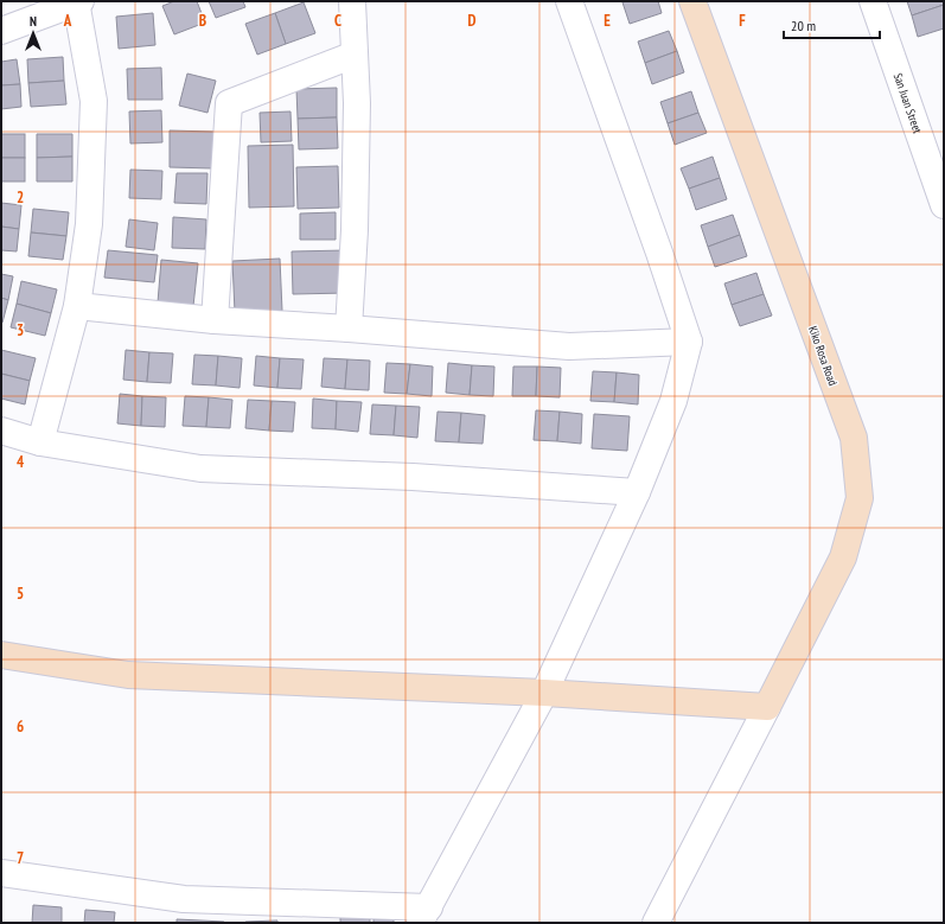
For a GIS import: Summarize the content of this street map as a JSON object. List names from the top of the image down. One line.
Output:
{"streets":{"street":["San Juan Street","Kiko Rosa Road"]},"scale_bar":"20 m","north":"top","grid":{"columns":["A","B","C","D","E","F"],"rows":["2","3","4","5","6","7"]}}
